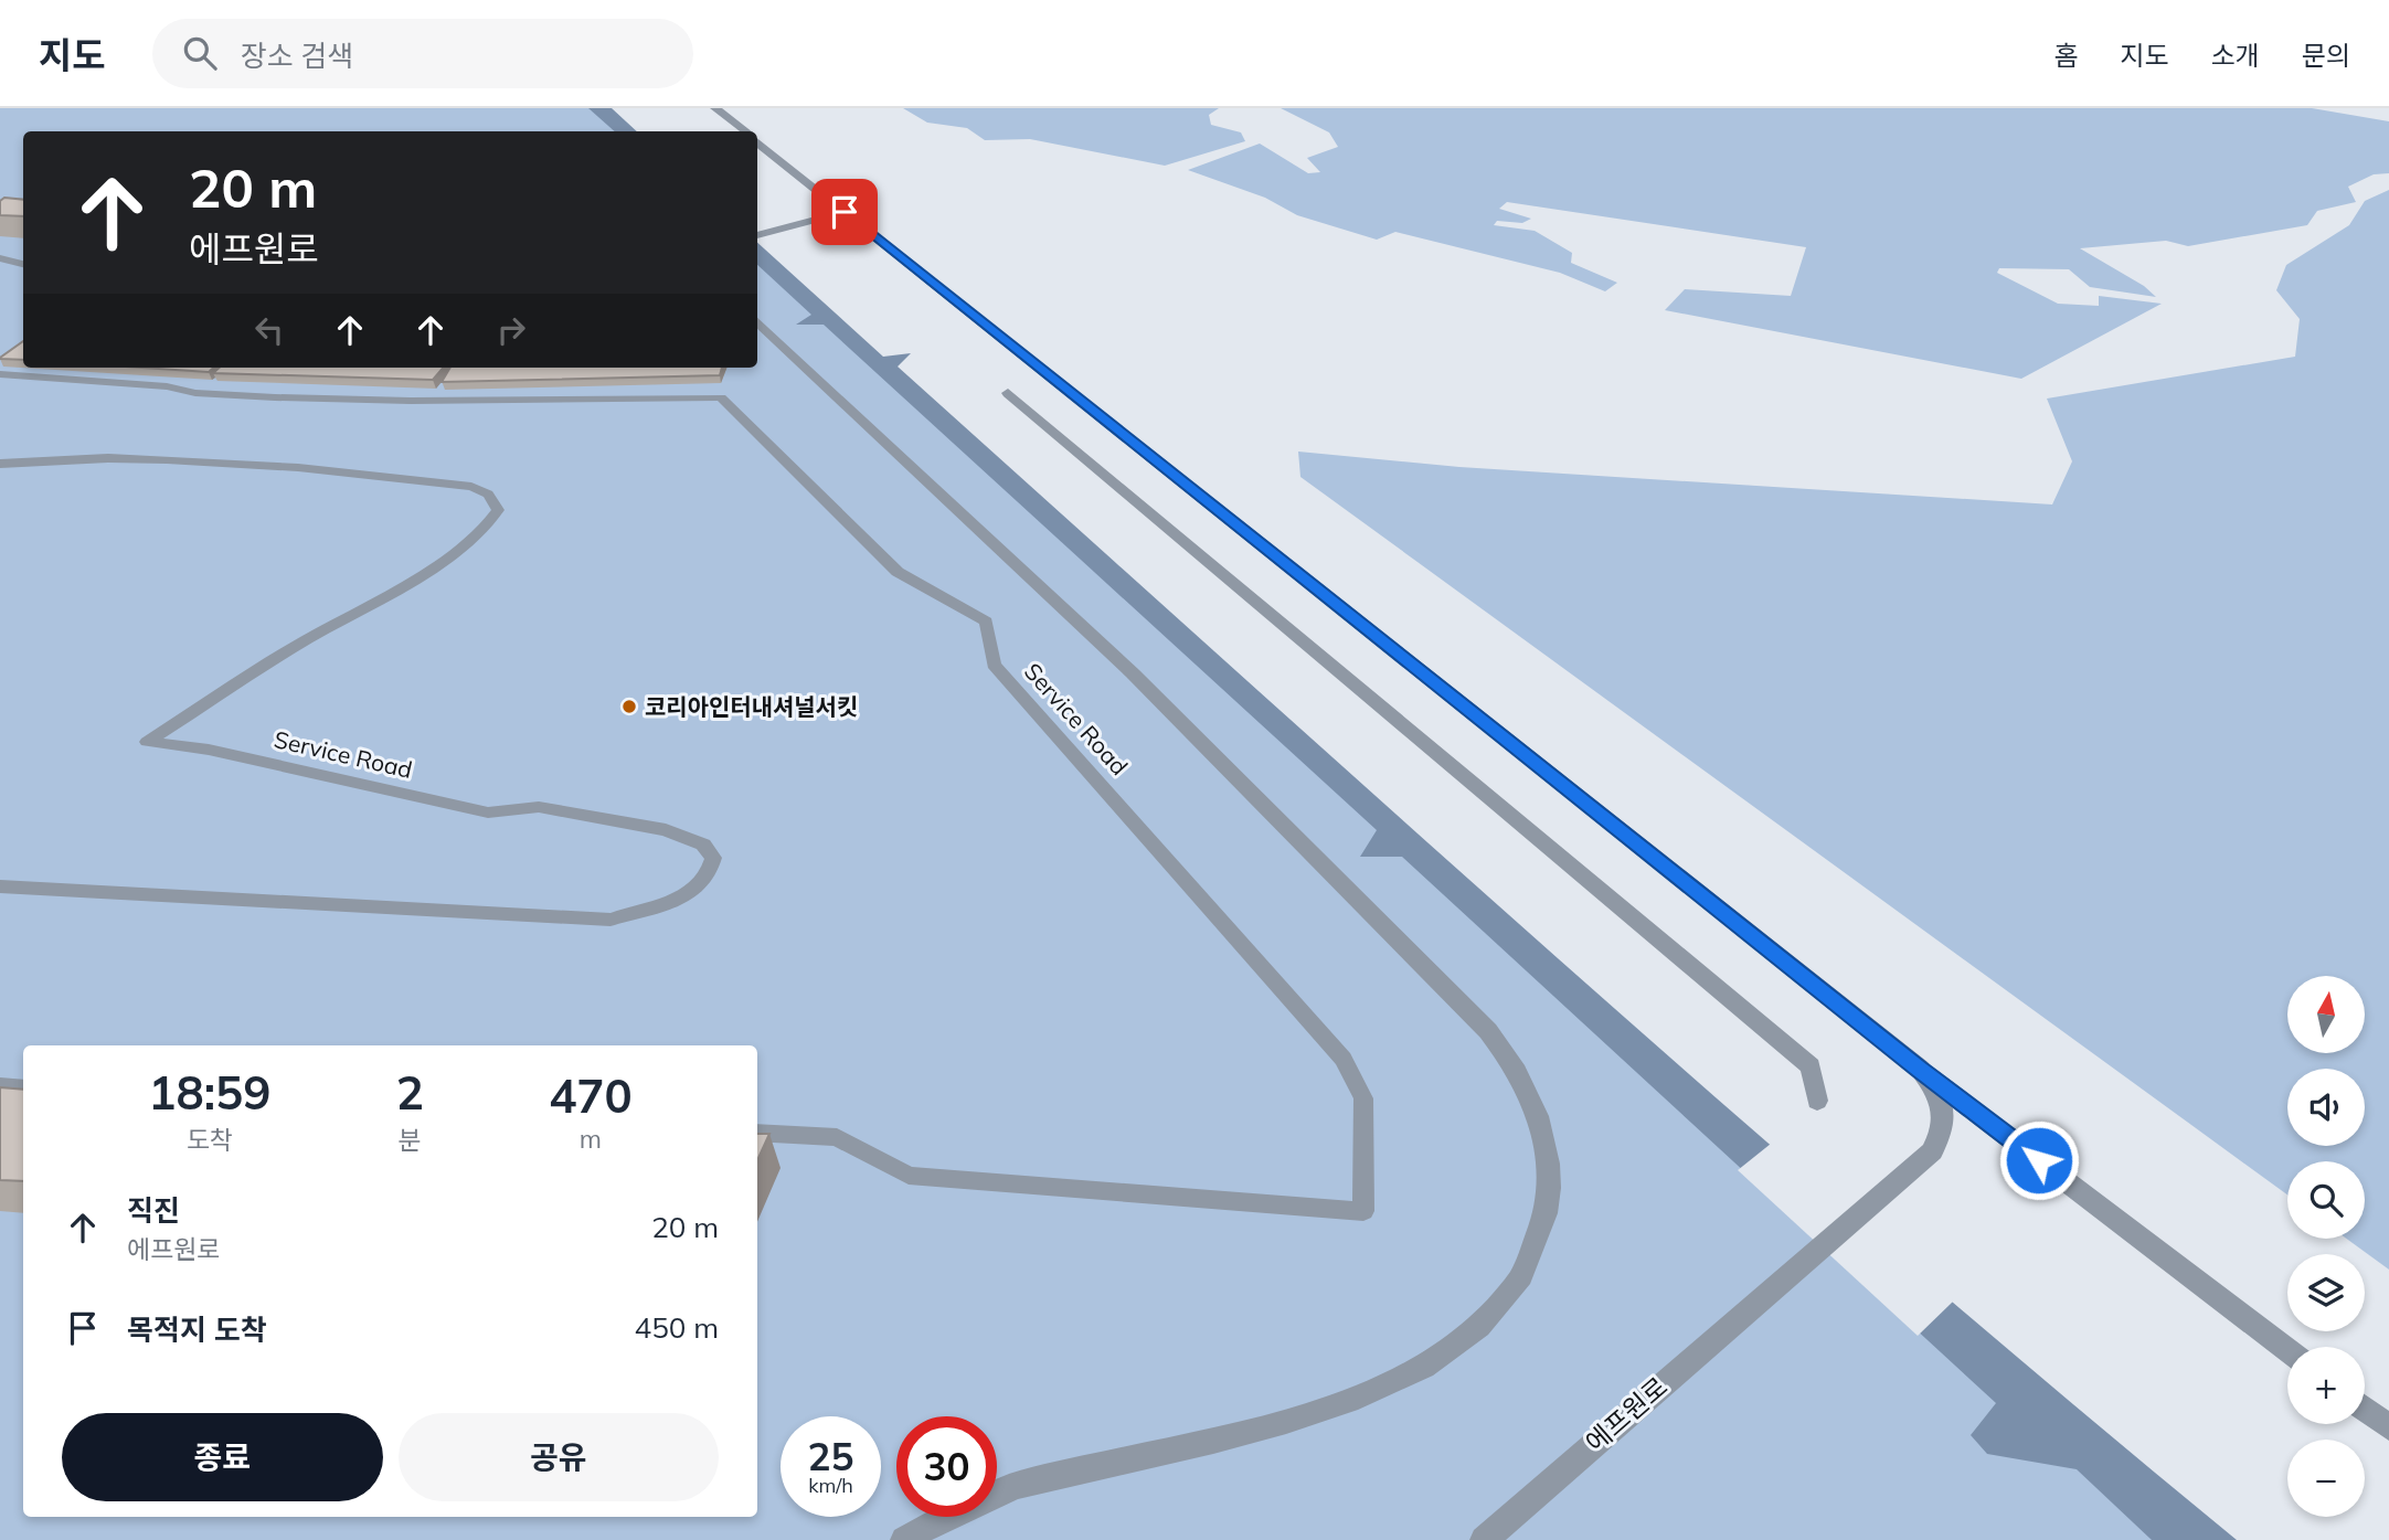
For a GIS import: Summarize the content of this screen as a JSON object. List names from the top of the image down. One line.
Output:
{"streets":{"street":["에프원로"],"lane":["Service Road"]},"places":["코리아인터내셔널서킷"],"north":"top","page":{"header":"지도","search":"장소 검색","nav":["홈","지도","소개","문의"],"turn":["20 m","에프원로"],"map_buttons":["+","−"],"eta":["18:59","도착","2","분","470","m"],"list":[{"name":"직진","note":"에프원로","value":"20 m"},{"name":"목적지 도착","value":"450 m"}],"buttons":["종료","공유"],"speed":"25 km/h","limit":"30"}}
